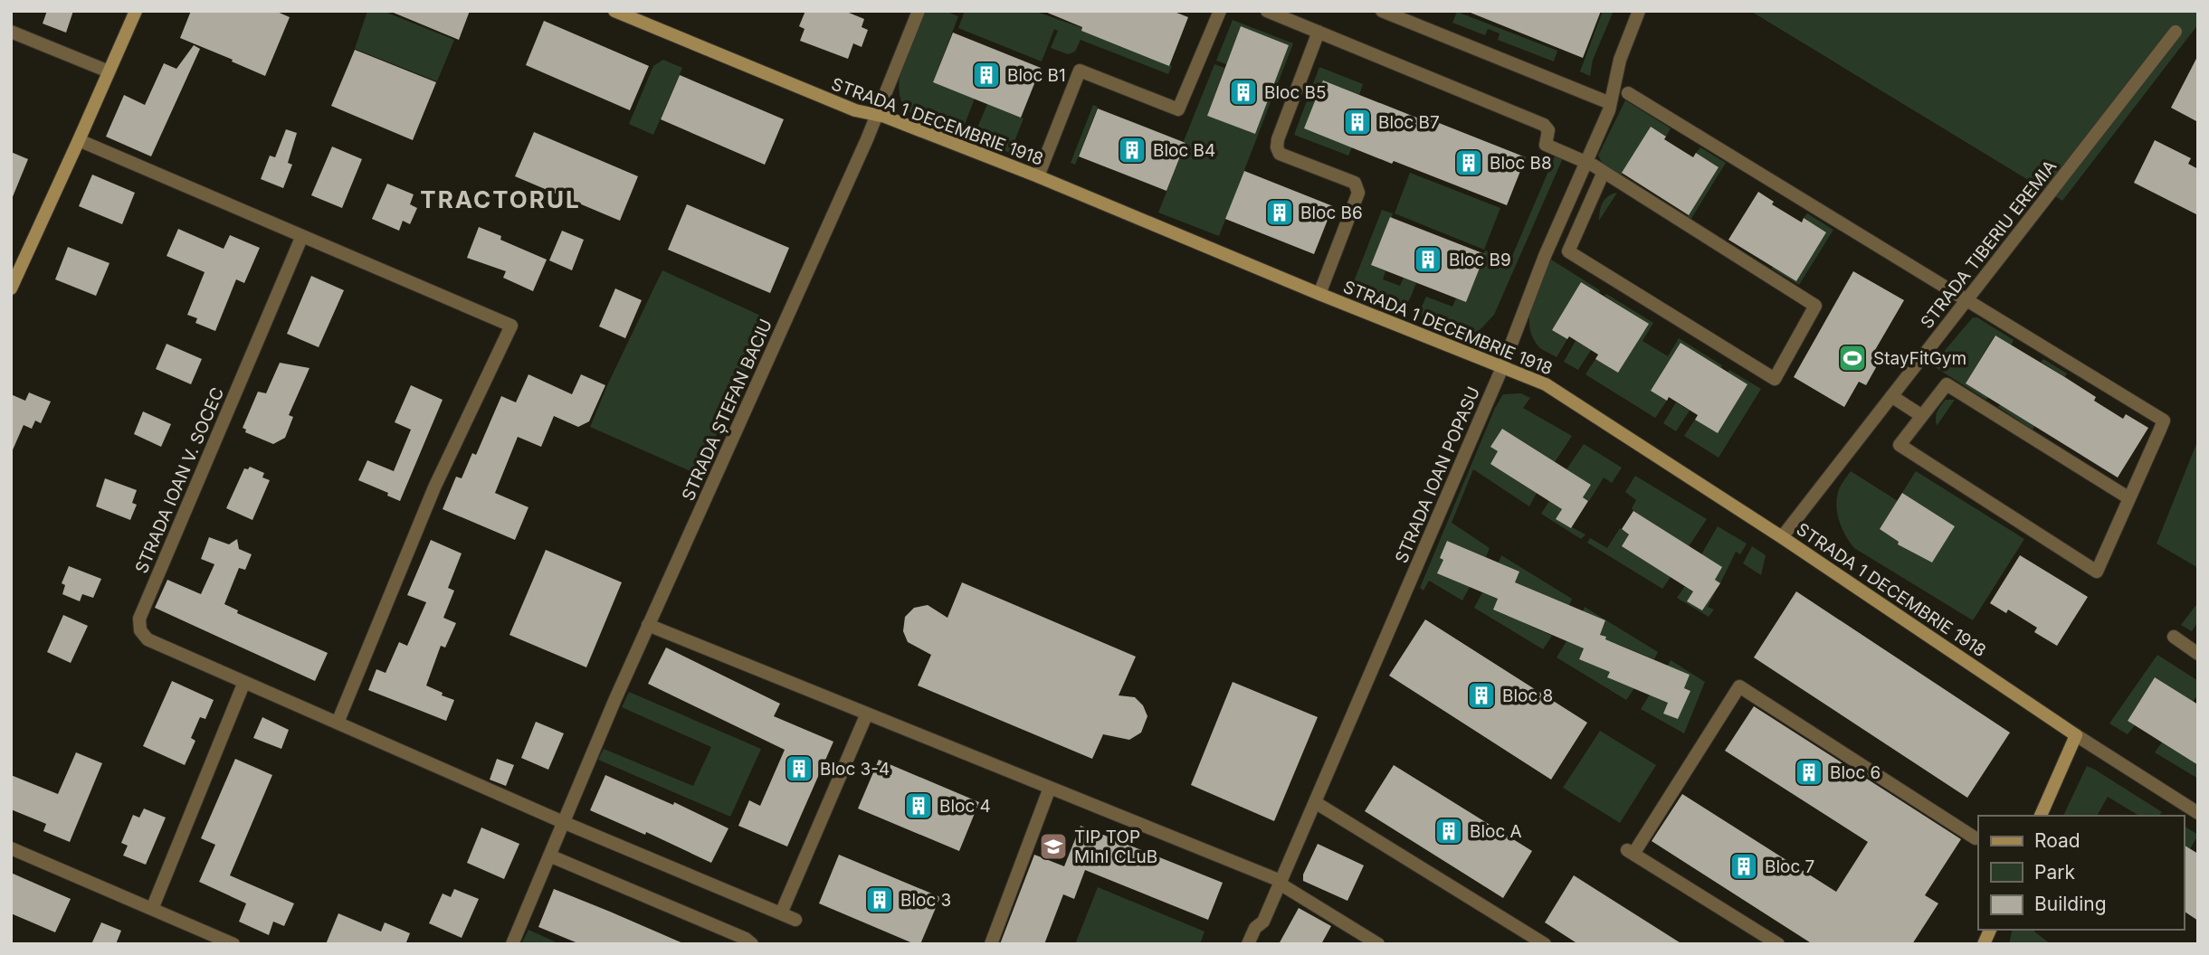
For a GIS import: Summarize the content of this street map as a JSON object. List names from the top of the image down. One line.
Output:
{"streets":{"street":["STRADA 1 DECEMBRIE 1918","STRADA TIBERIU EREMIA","STRADA ȘTEFAN BACIU","STRADA IOAN POPASU","STRADA IOAN V. SOCEC"]},"crossings":[["STRADA 1 DECEMBRIE 1918","STRADA TIBERIU EREMIA"],["STRADA 1 DECEMBRIE 1918","STRADA ȘTEFAN BACIU"],["STRADA 1 DECEMBRIE 1918","STRADA IOAN POPASU"]],"districts":["TRACTORUL"],"places":{"building":["Bloc B1","Bloc B5","Bloc B7","Bloc B4","Bloc B8","Bloc B6","Bloc B9","Bloc 8","Bloc 3-4","Bloc 6","Bloc 4","Bloc A","Bloc 7","Bloc 3"],"sports":["StayFitGym"],"school or university":["TIP TOP MInI CLuB"]},"legend":["Road","Park","Building"]}
